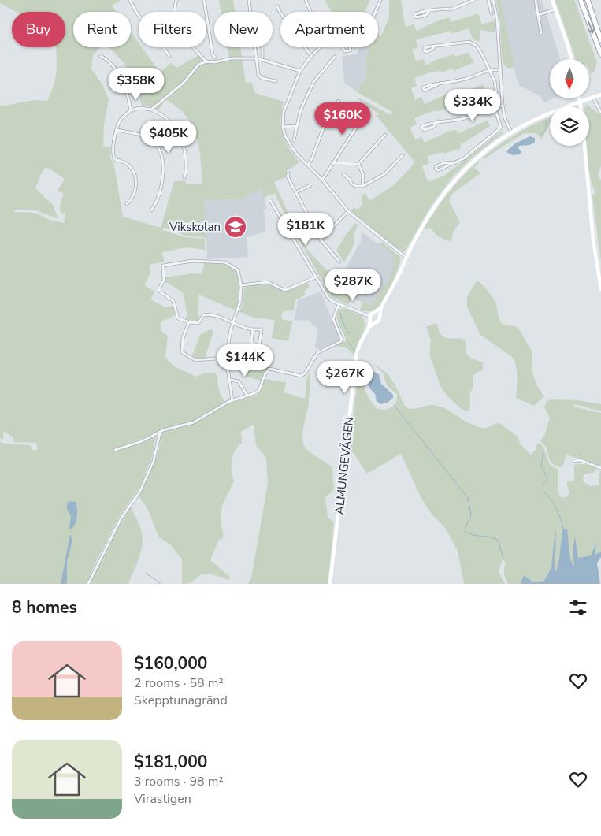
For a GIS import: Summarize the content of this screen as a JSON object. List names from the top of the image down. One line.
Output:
{"streets":{"street":["ALMUNGEVÄGEN"]},"places":{"school or university":["Vikskolan"]},"north":"bottom","page":{"chip":["Buy","Rent","Filters","New","Apartment"],"price":["$358K","$334K","$160K","$405K","$181K","$287K","$144K","$267K"],"heading":"8 homes","list":[{"name":"$160,000","note":"2 rooms · 58 m² · Skepptunagränd"},{"name":"$181,000","note":"3 rooms · 98 m² · Virastigen"}]}}
